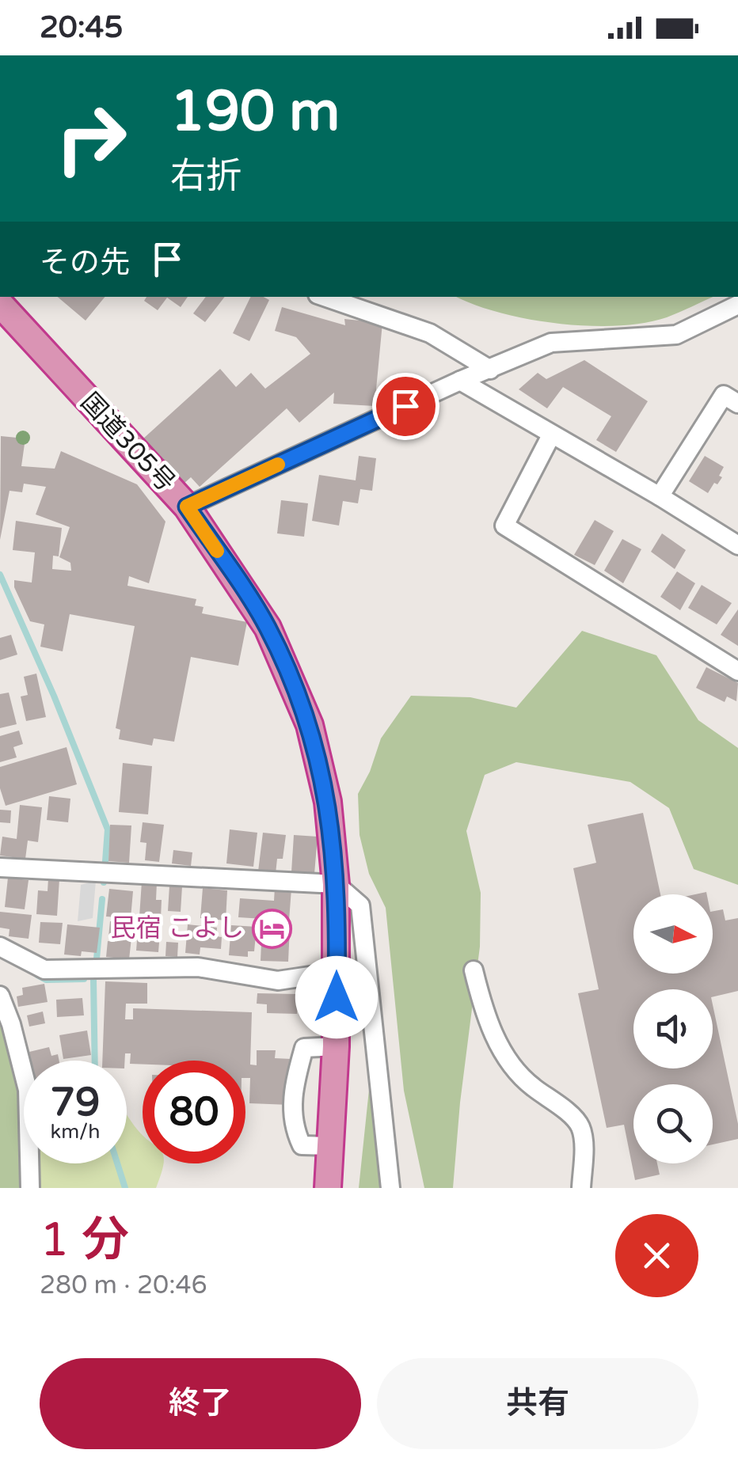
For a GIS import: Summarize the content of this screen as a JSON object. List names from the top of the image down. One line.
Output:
{"streets":{"highway":["国道305号"]},"places":{"hotel":["民宿 こよし"]},"north":"right","page":{"status":"20:45","turn":["190 m","右折"],"then":"その先","speed":"79 km/h","limit":"80","heading":["1 分","280 m · 20:46"],"buttons":["終了","共有"]}}
